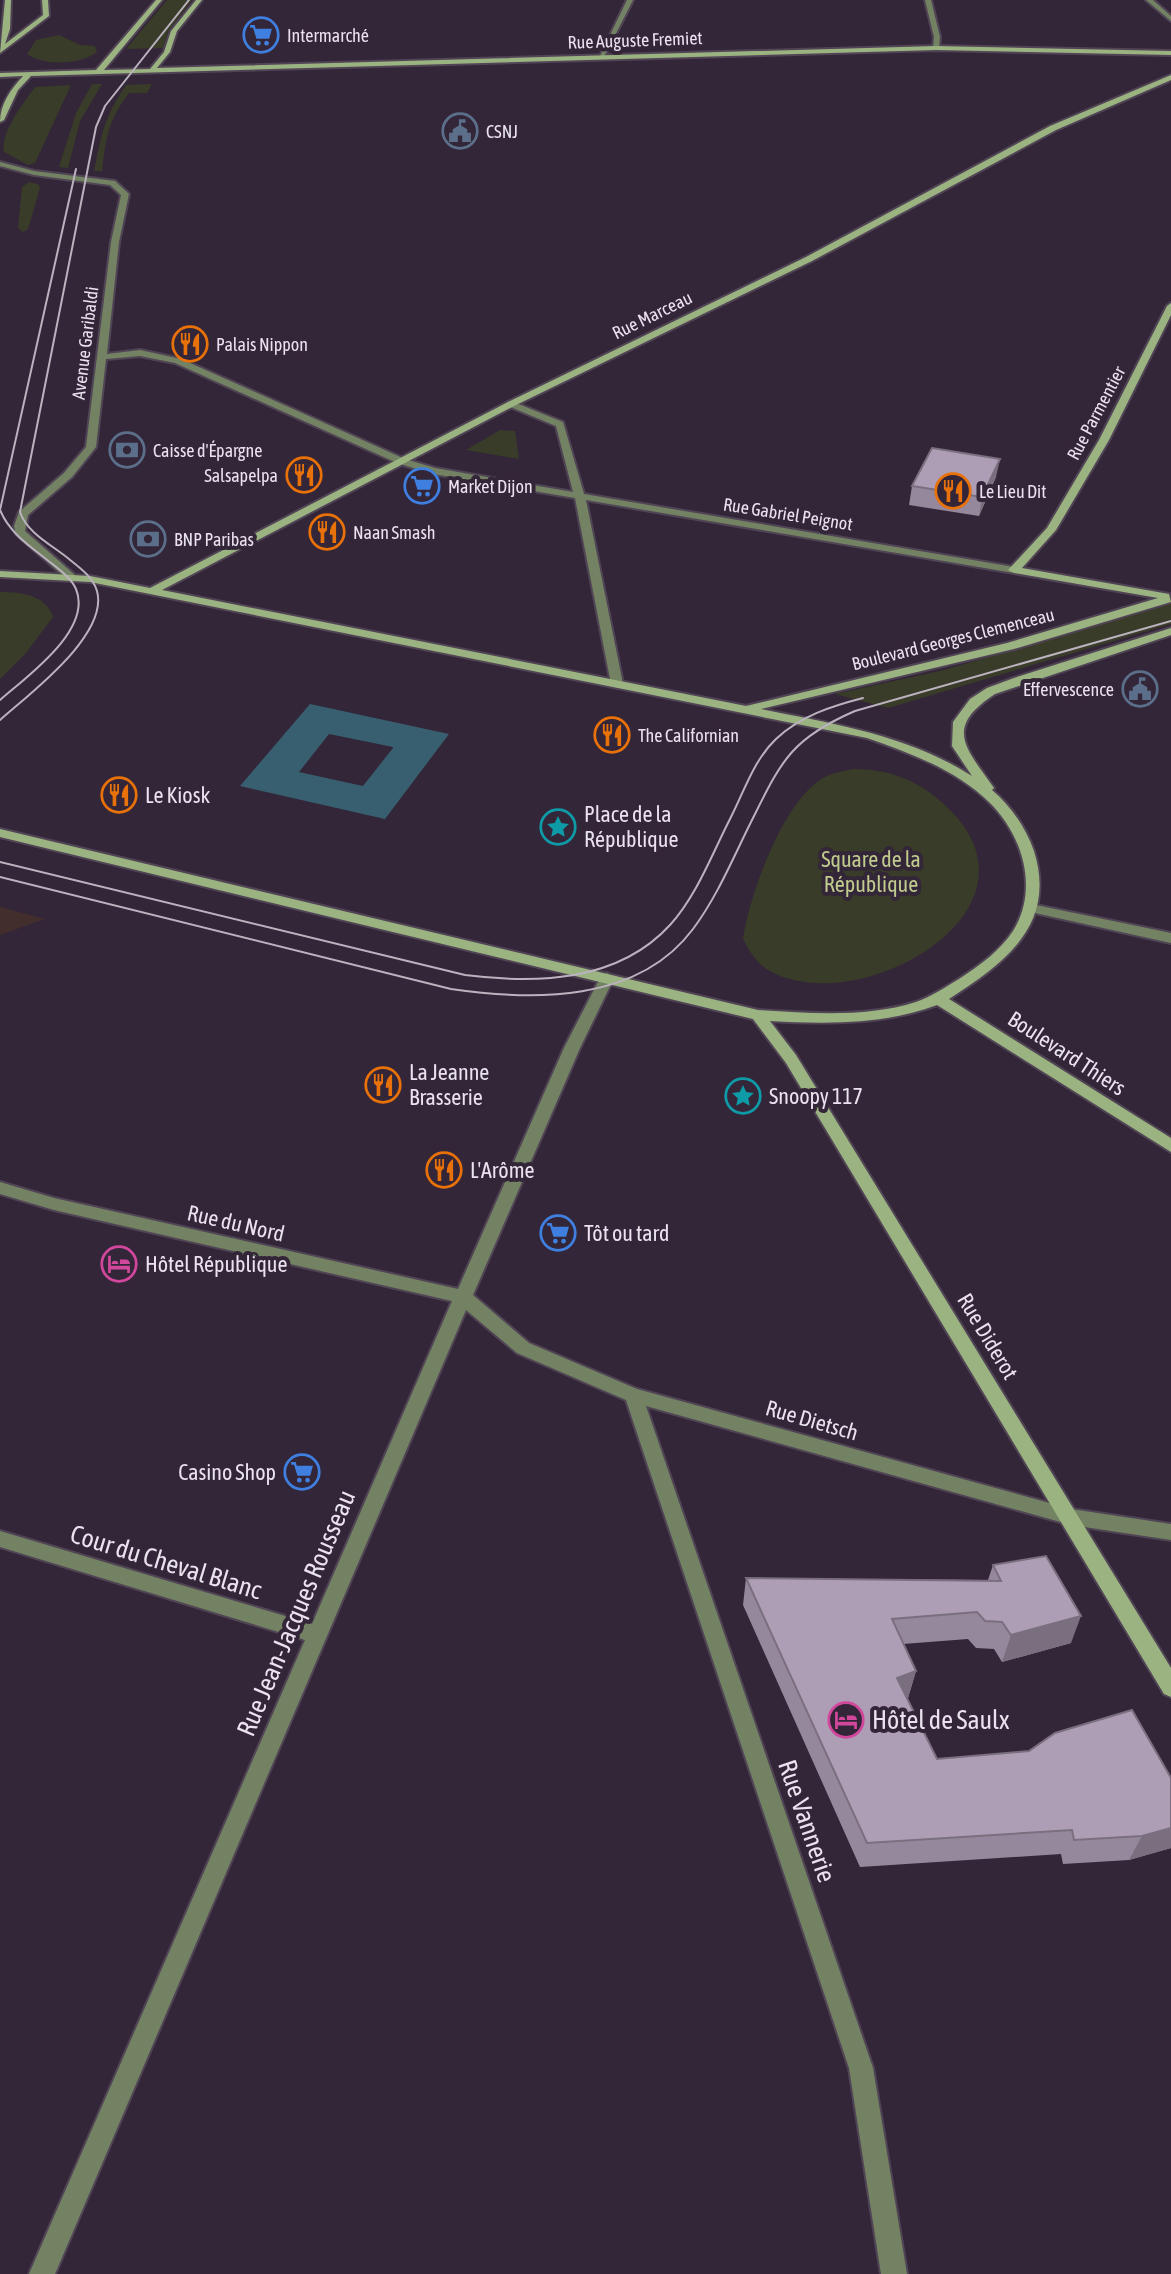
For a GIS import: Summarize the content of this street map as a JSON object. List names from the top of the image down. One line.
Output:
{"streets":{"main road":["Rue Auguste Fremiet","Rue Marceau","Rue Parmentier","Rue Gabriel Peignot","Boulevard Georges Clemenceau","Boulevard Thiers","Rue Diderot"],"street":["Avenue Garibaldi","Rue du Nord","Rue Dietsch","Cour du Cheval Blanc","Rue Jean-Jacques Rousseau","Rue Vannerie"]},"crossings":[["Rue Marceau","Rue Gabriel Peignot"],["Avenue Garibaldi","Rue Gabriel Peignot"],["Rue Parmentier","Rue Gabriel Peignot"],["Rue Gabriel Peignot","Boulevard Georges Clemenceau"],["Rue du Nord","Rue Dietsch"],["Rue du Nord","Rue Jean-Jacques Rousseau"],["Rue Diderot","Rue Dietsch"],["Rue Dietsch","Rue Jean-Jacques Rousseau"],["Rue Dietsch","Rue Vannerie"],["Cour du Cheval Blanc","Rue Jean-Jacques Rousseau"]],"parks":["Square de la République"],"places":{"supermarket":["Intermarché","Market Dijon","Tôt ou tard","Casino Shop"],"public building":["CSNJ","Effervescence"],"restaurant":["Palais Nippon","Salsapelpa","Le Lieu Dit","Naan Smash","The Californian","Le Kiosk","La Jeanne Brasserie","L'Arôme"],"bank":["Caisse d'Épargne","BNP Paribas"],"place":["Place de la République","Snoopy 117"],"hotel":["Hôtel République","Hôtel de Saulx"]}}
